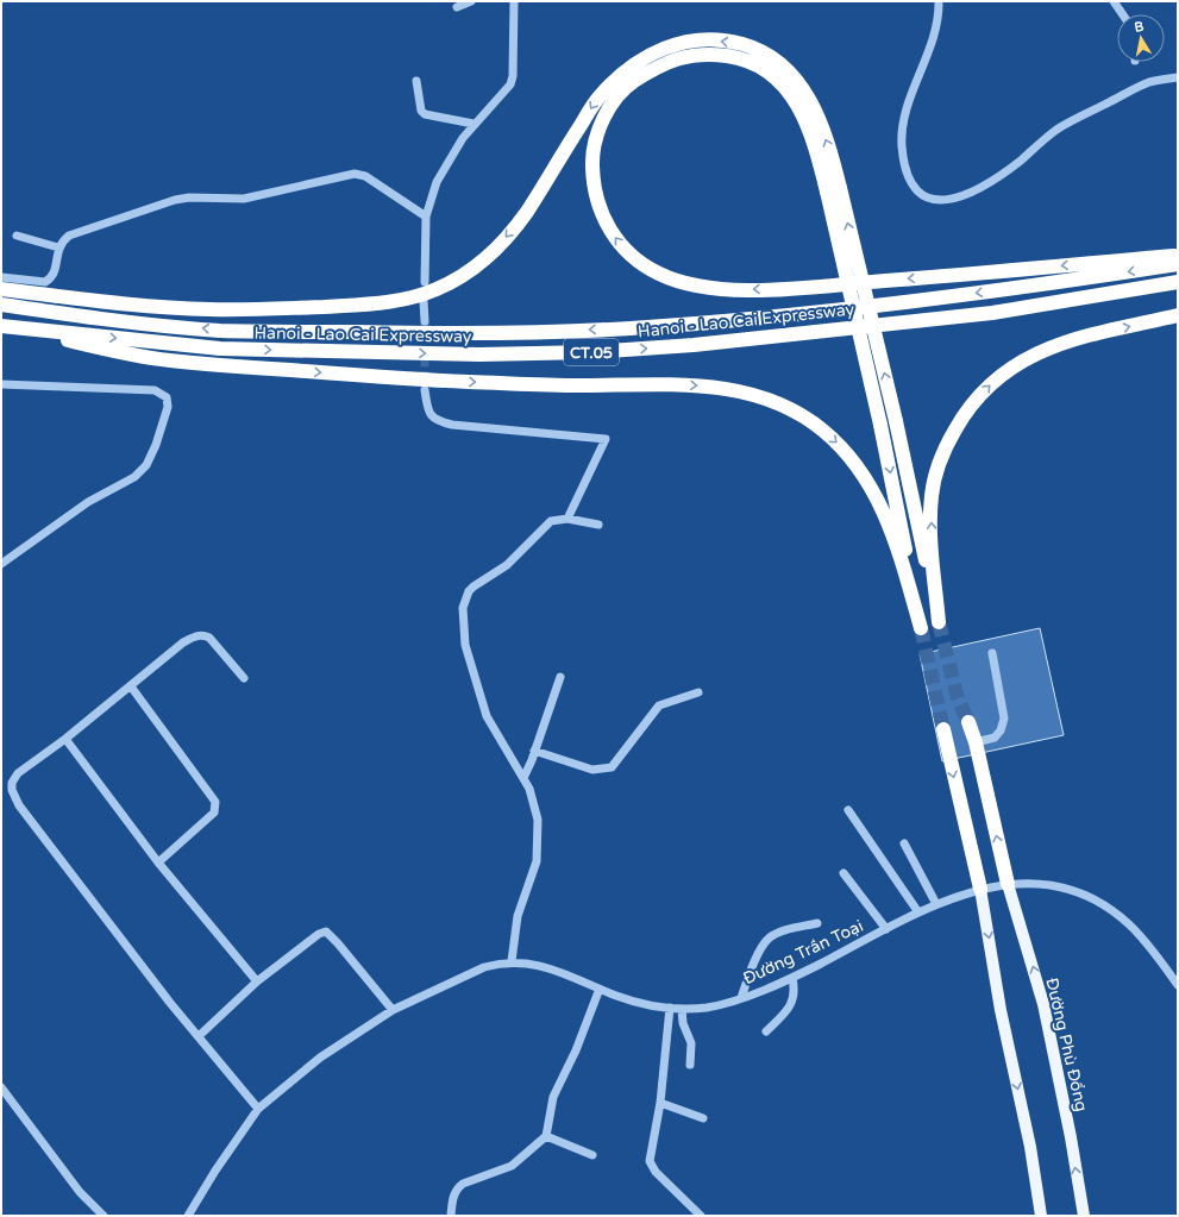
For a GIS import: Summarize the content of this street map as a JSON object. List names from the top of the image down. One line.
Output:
{"streets":{"highway":["Hanoi - Lao Cai Expressway","CT.05"],"main road":["Đường Phù Đổng"],"street":["Đường Trần Toại"]},"crossings":[["Đường Trần Toại","Đường Phù Đổng"]],"north":"top"}
